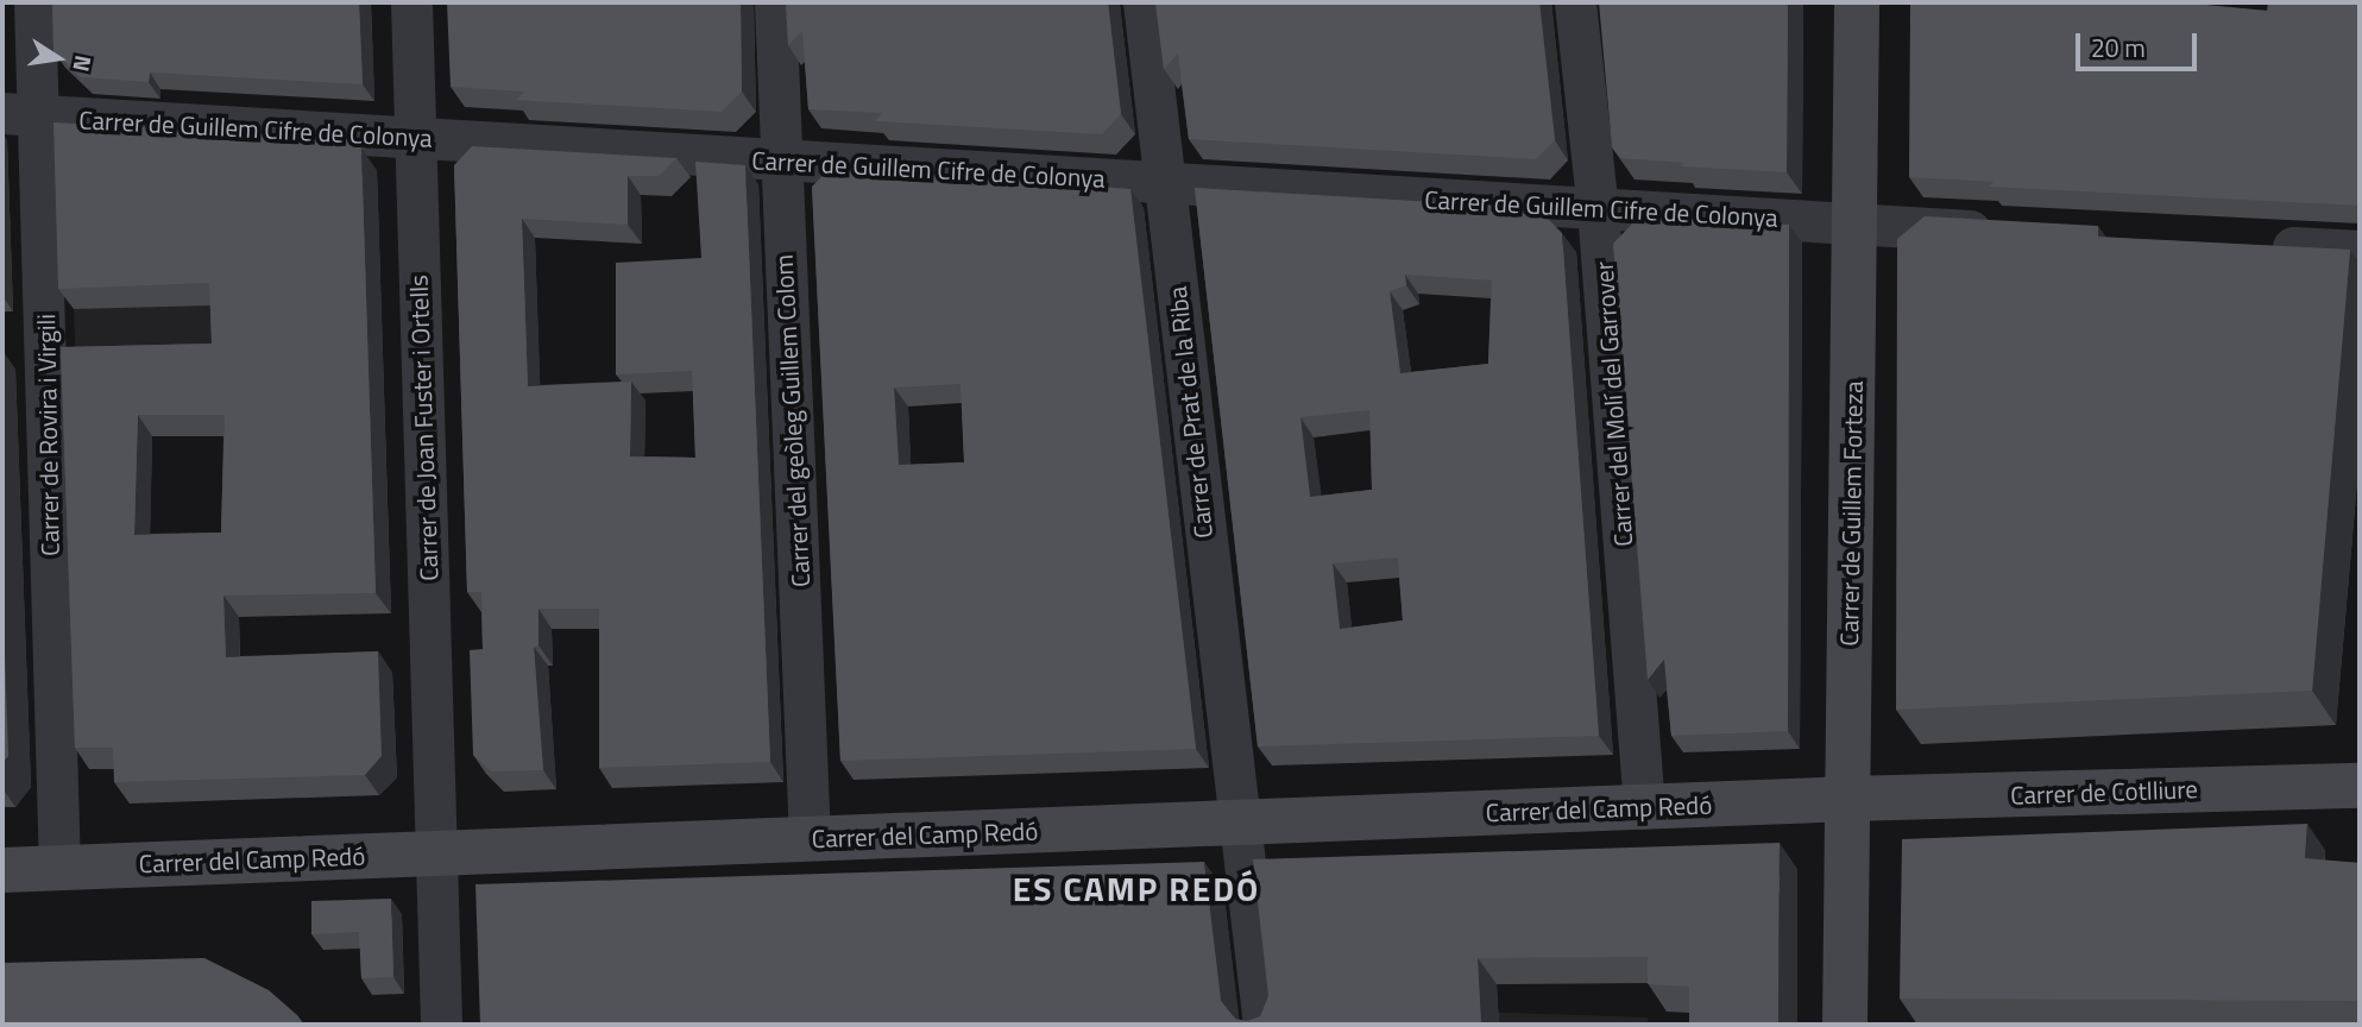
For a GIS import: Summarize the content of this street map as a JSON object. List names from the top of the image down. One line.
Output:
{"streets":{"street":["Carrer de Guillem Cifre de Colonya","Carrer del Molí del Garrover","Carrer de Prat de la Riba","Carrer del geòleg Guillem Colom","Carrer de Joan Fuster i Ortells","Carrer de Rovira i Virgili","Carrer de Guillem Forteza","Carrer de Cotlliure","Carrer del Camp Redó"]},"crossings":[["Carrer de Guillem Cifre de Colonya","Carrer del Molí del Garrover"],["Carrer de Guillem Cifre de Colonya","Carrer de Prat de la Riba"],["Carrer de Guillem Cifre de Colonya","Carrer del geòleg Guillem Colom"],["Carrer de Guillem Cifre de Colonya","Carrer de Joan Fuster i Ortells"],["Carrer de Guillem Cifre de Colonya","Carrer de Rovira i Virgili"],["Carrer de Guillem Cifre de Colonya","Carrer de Guillem Forteza"],["Carrer del Molí del Garrover","Carrer del Camp Redó"],["Carrer de Prat de la Riba","Carrer del Camp Redó"],["Carrer del geòleg Guillem Colom","Carrer del Camp Redó"],["Carrer de Joan Fuster i Ortells","Carrer del Camp Redó"],["Carrer de Rovira i Virgili","Carrer del Camp Redó"],["Carrer de Guillem Forteza","Carrer de Cotlliure"],["Carrer de Guillem Forteza","Carrer del Camp Redó"],["Carrer de Cotlliure","Carrer del Camp Redó"]],"districts":["ES CAMP REDÓ"],"scale_bar":"20 m","north":"right"}
